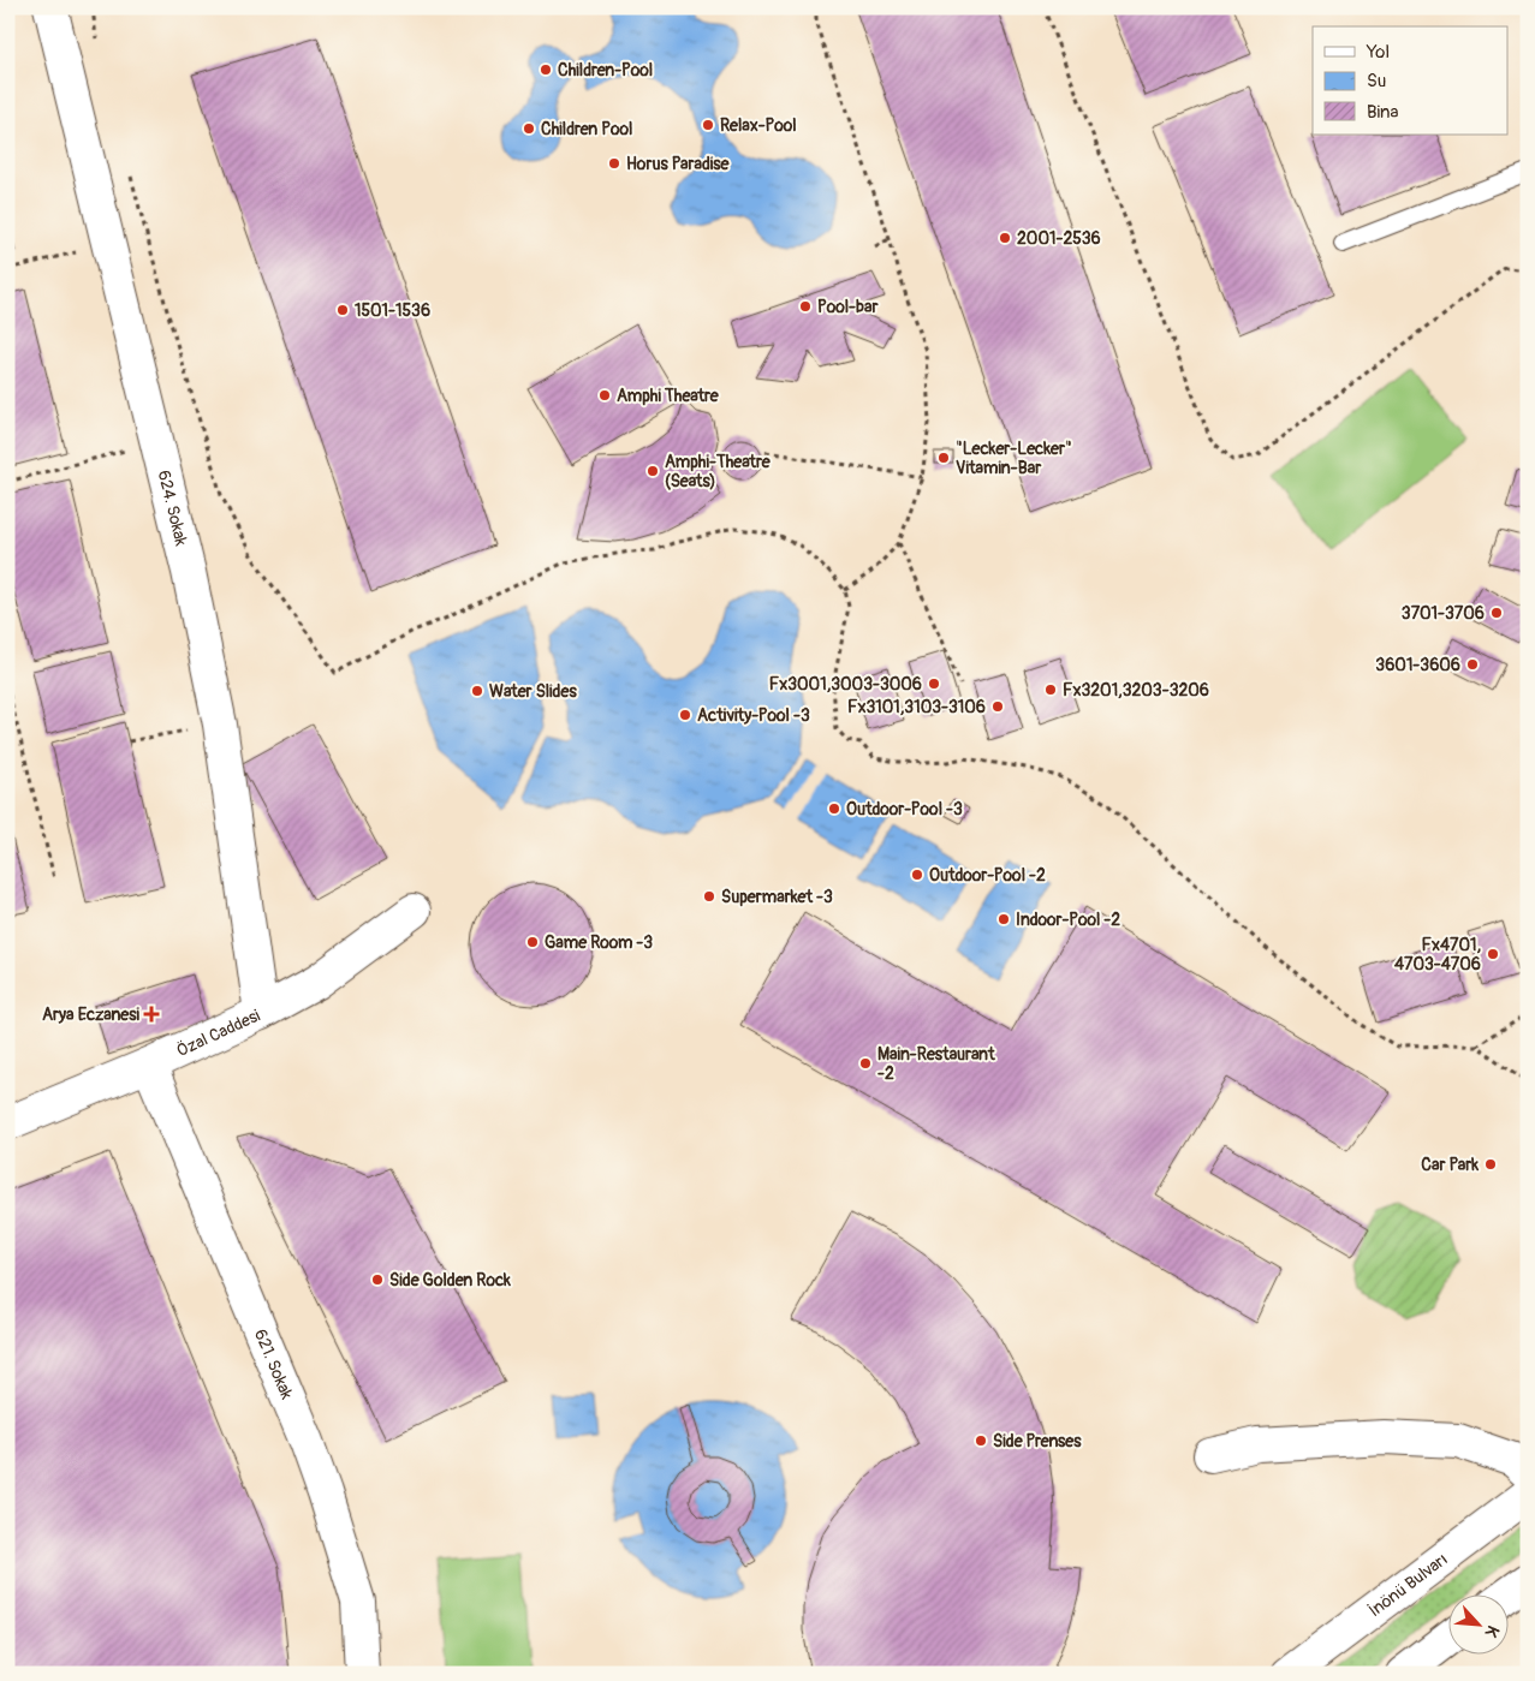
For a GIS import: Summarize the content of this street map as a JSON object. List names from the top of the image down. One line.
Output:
{"streets":{"street":["624. Sokak","Özal Caddesi","621. Sokak","İnönü Bulvarı"]},"crossings":[["624. Sokak","Özal Caddesi"],["Özal Caddesi","621. Sokak"]],"places":{"other":["Children-Pool","Relax-Pool","Children Pool","Horus Paradise","2001-2536","Pool-bar","1501-1536","Amphi Theatre","\"Lecker-Lecker\" Vitamin-Bar","Amphi-Theatre (Seats)","3701-3706","3601-3606","Fx3001,3003-3006","Fx3201,3203-3206","Water Slides","Fx3101,3103-3106","Activity-Pool -3","Outdoor-Pool -3","Outdoor-Pool -2","Supermarket -3","Indoor-Pool -2","Game Room -3","Fx4701, 4703-4706","Main-Restaurant -2","Car Park","Side Golden Rock","Side Prenses"],"health":["Arya Eczanesi"]},"legend":["Yol","Su","Bina"],"north":"bottom right"}
